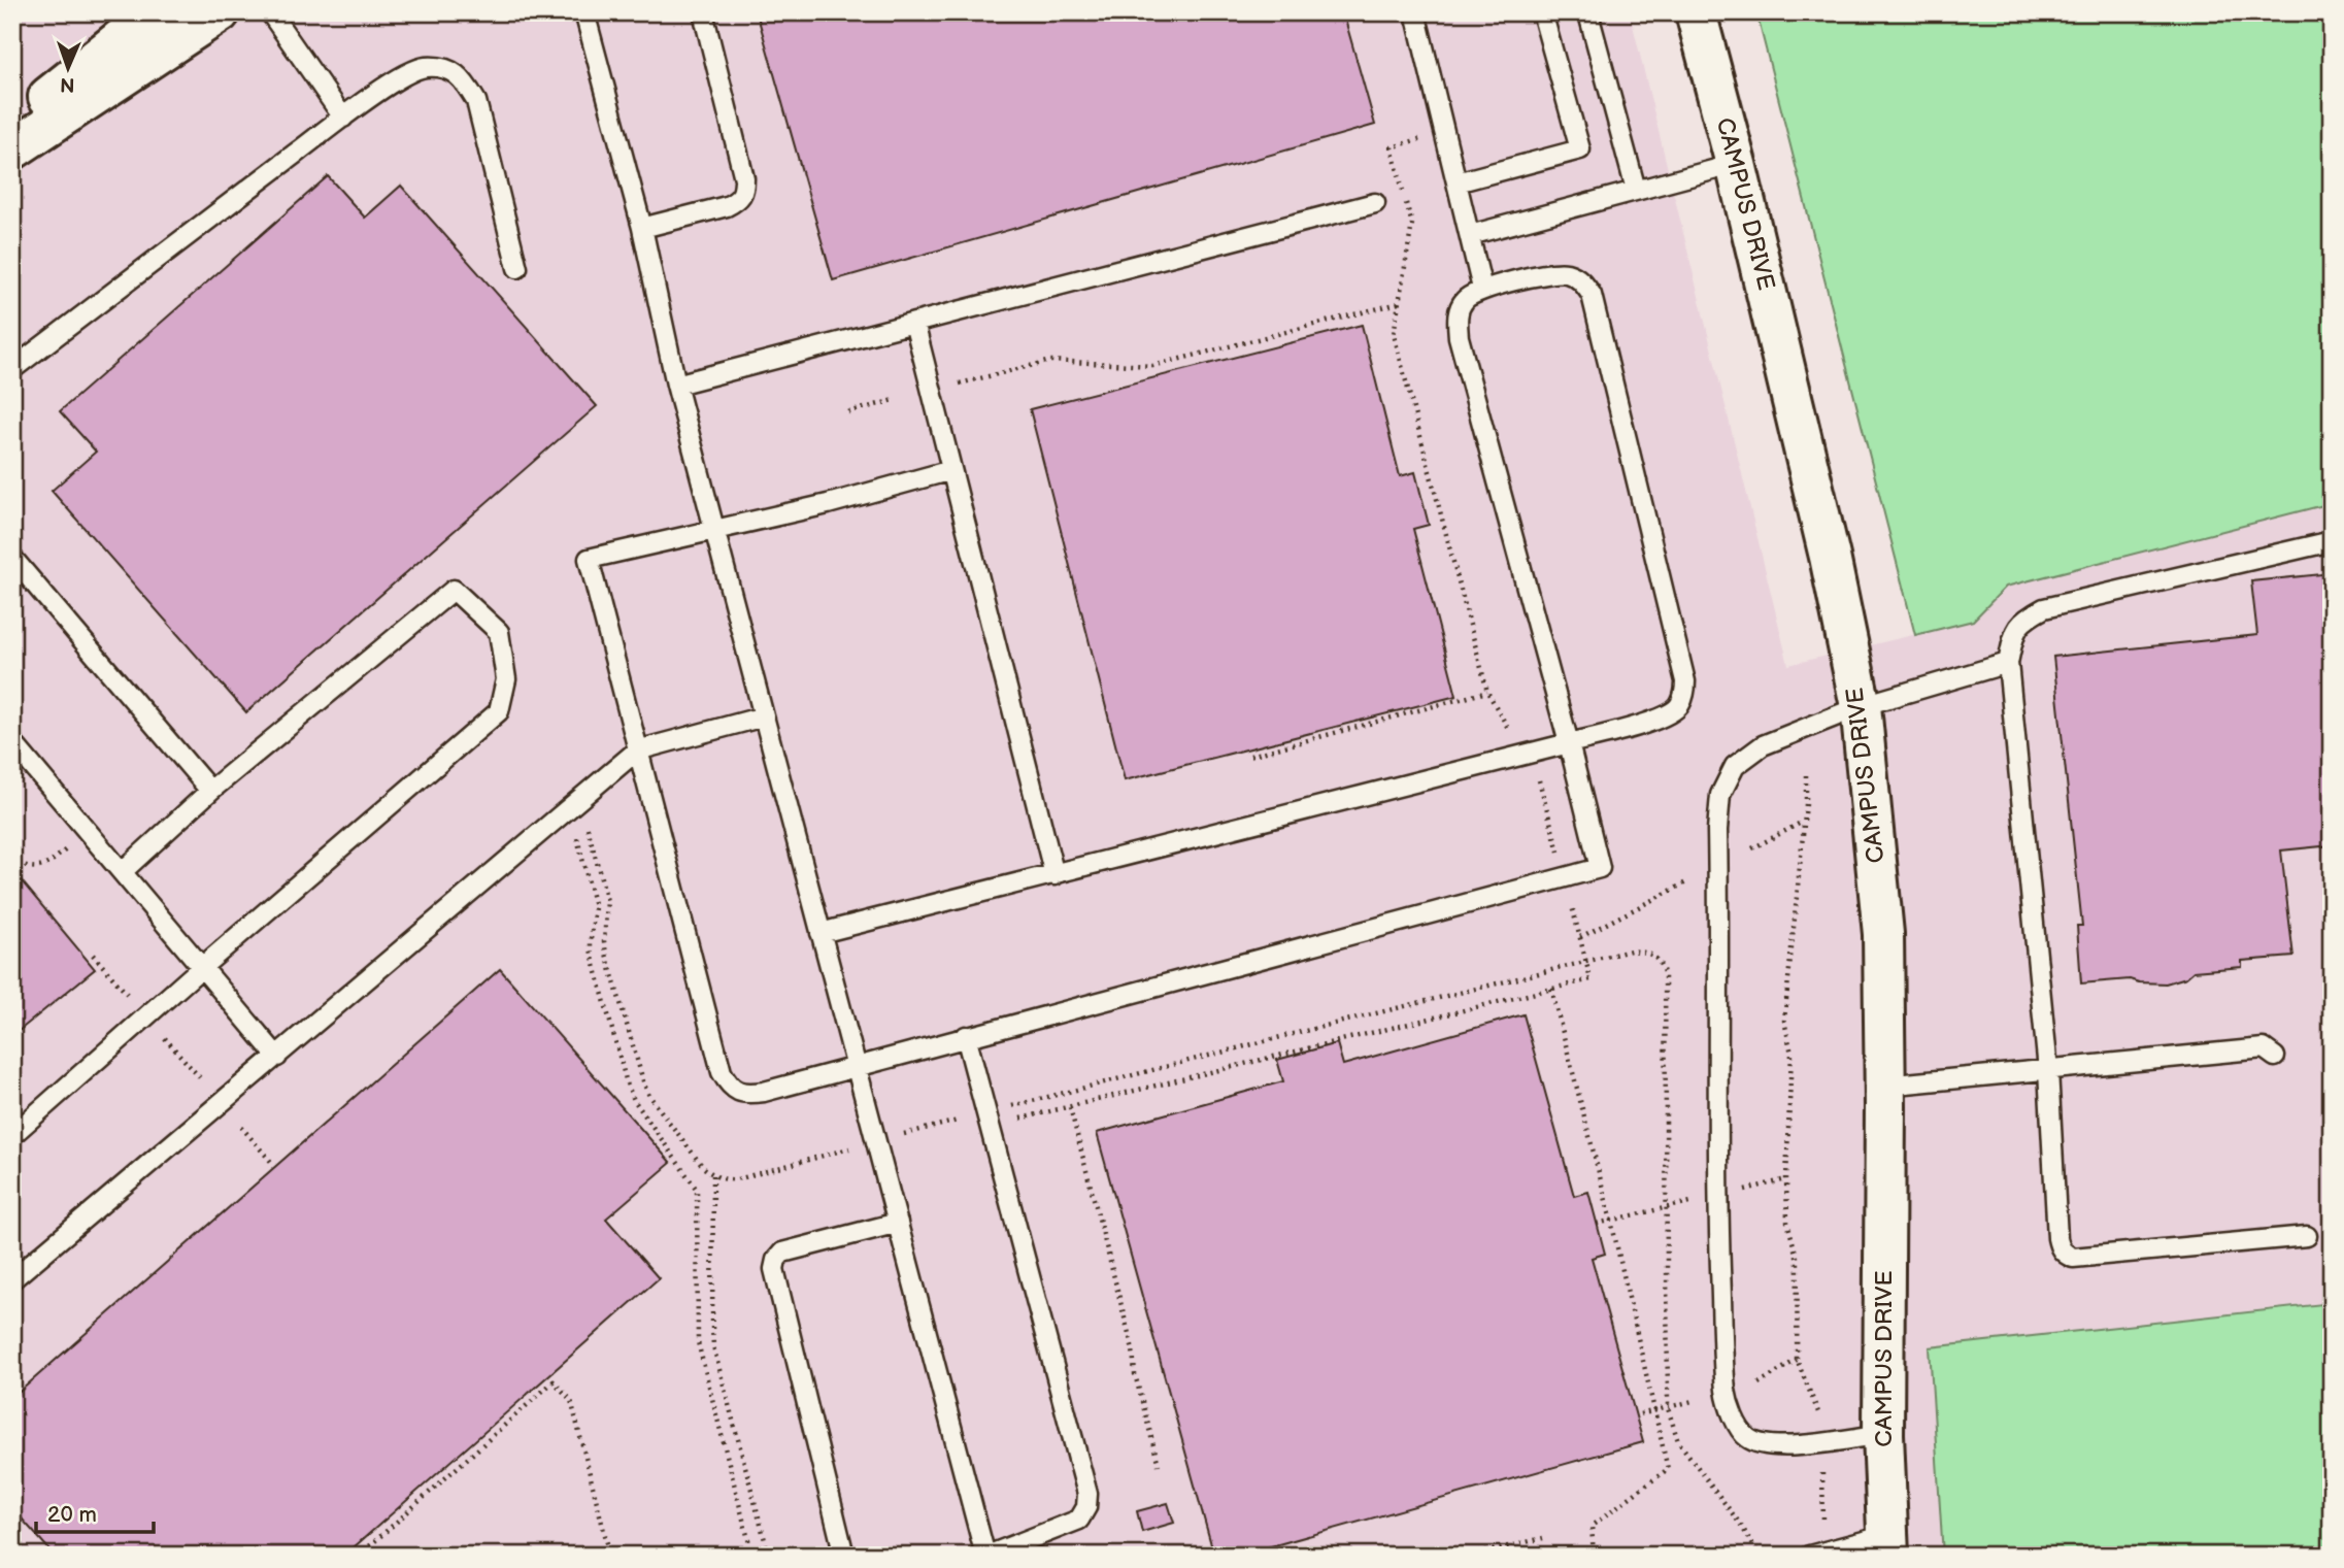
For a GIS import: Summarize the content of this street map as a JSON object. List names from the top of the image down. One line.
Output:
{"streets":{"street":["CAMPUS DRIVE"]},"scale_bar":"20 m","north":"bottom"}
